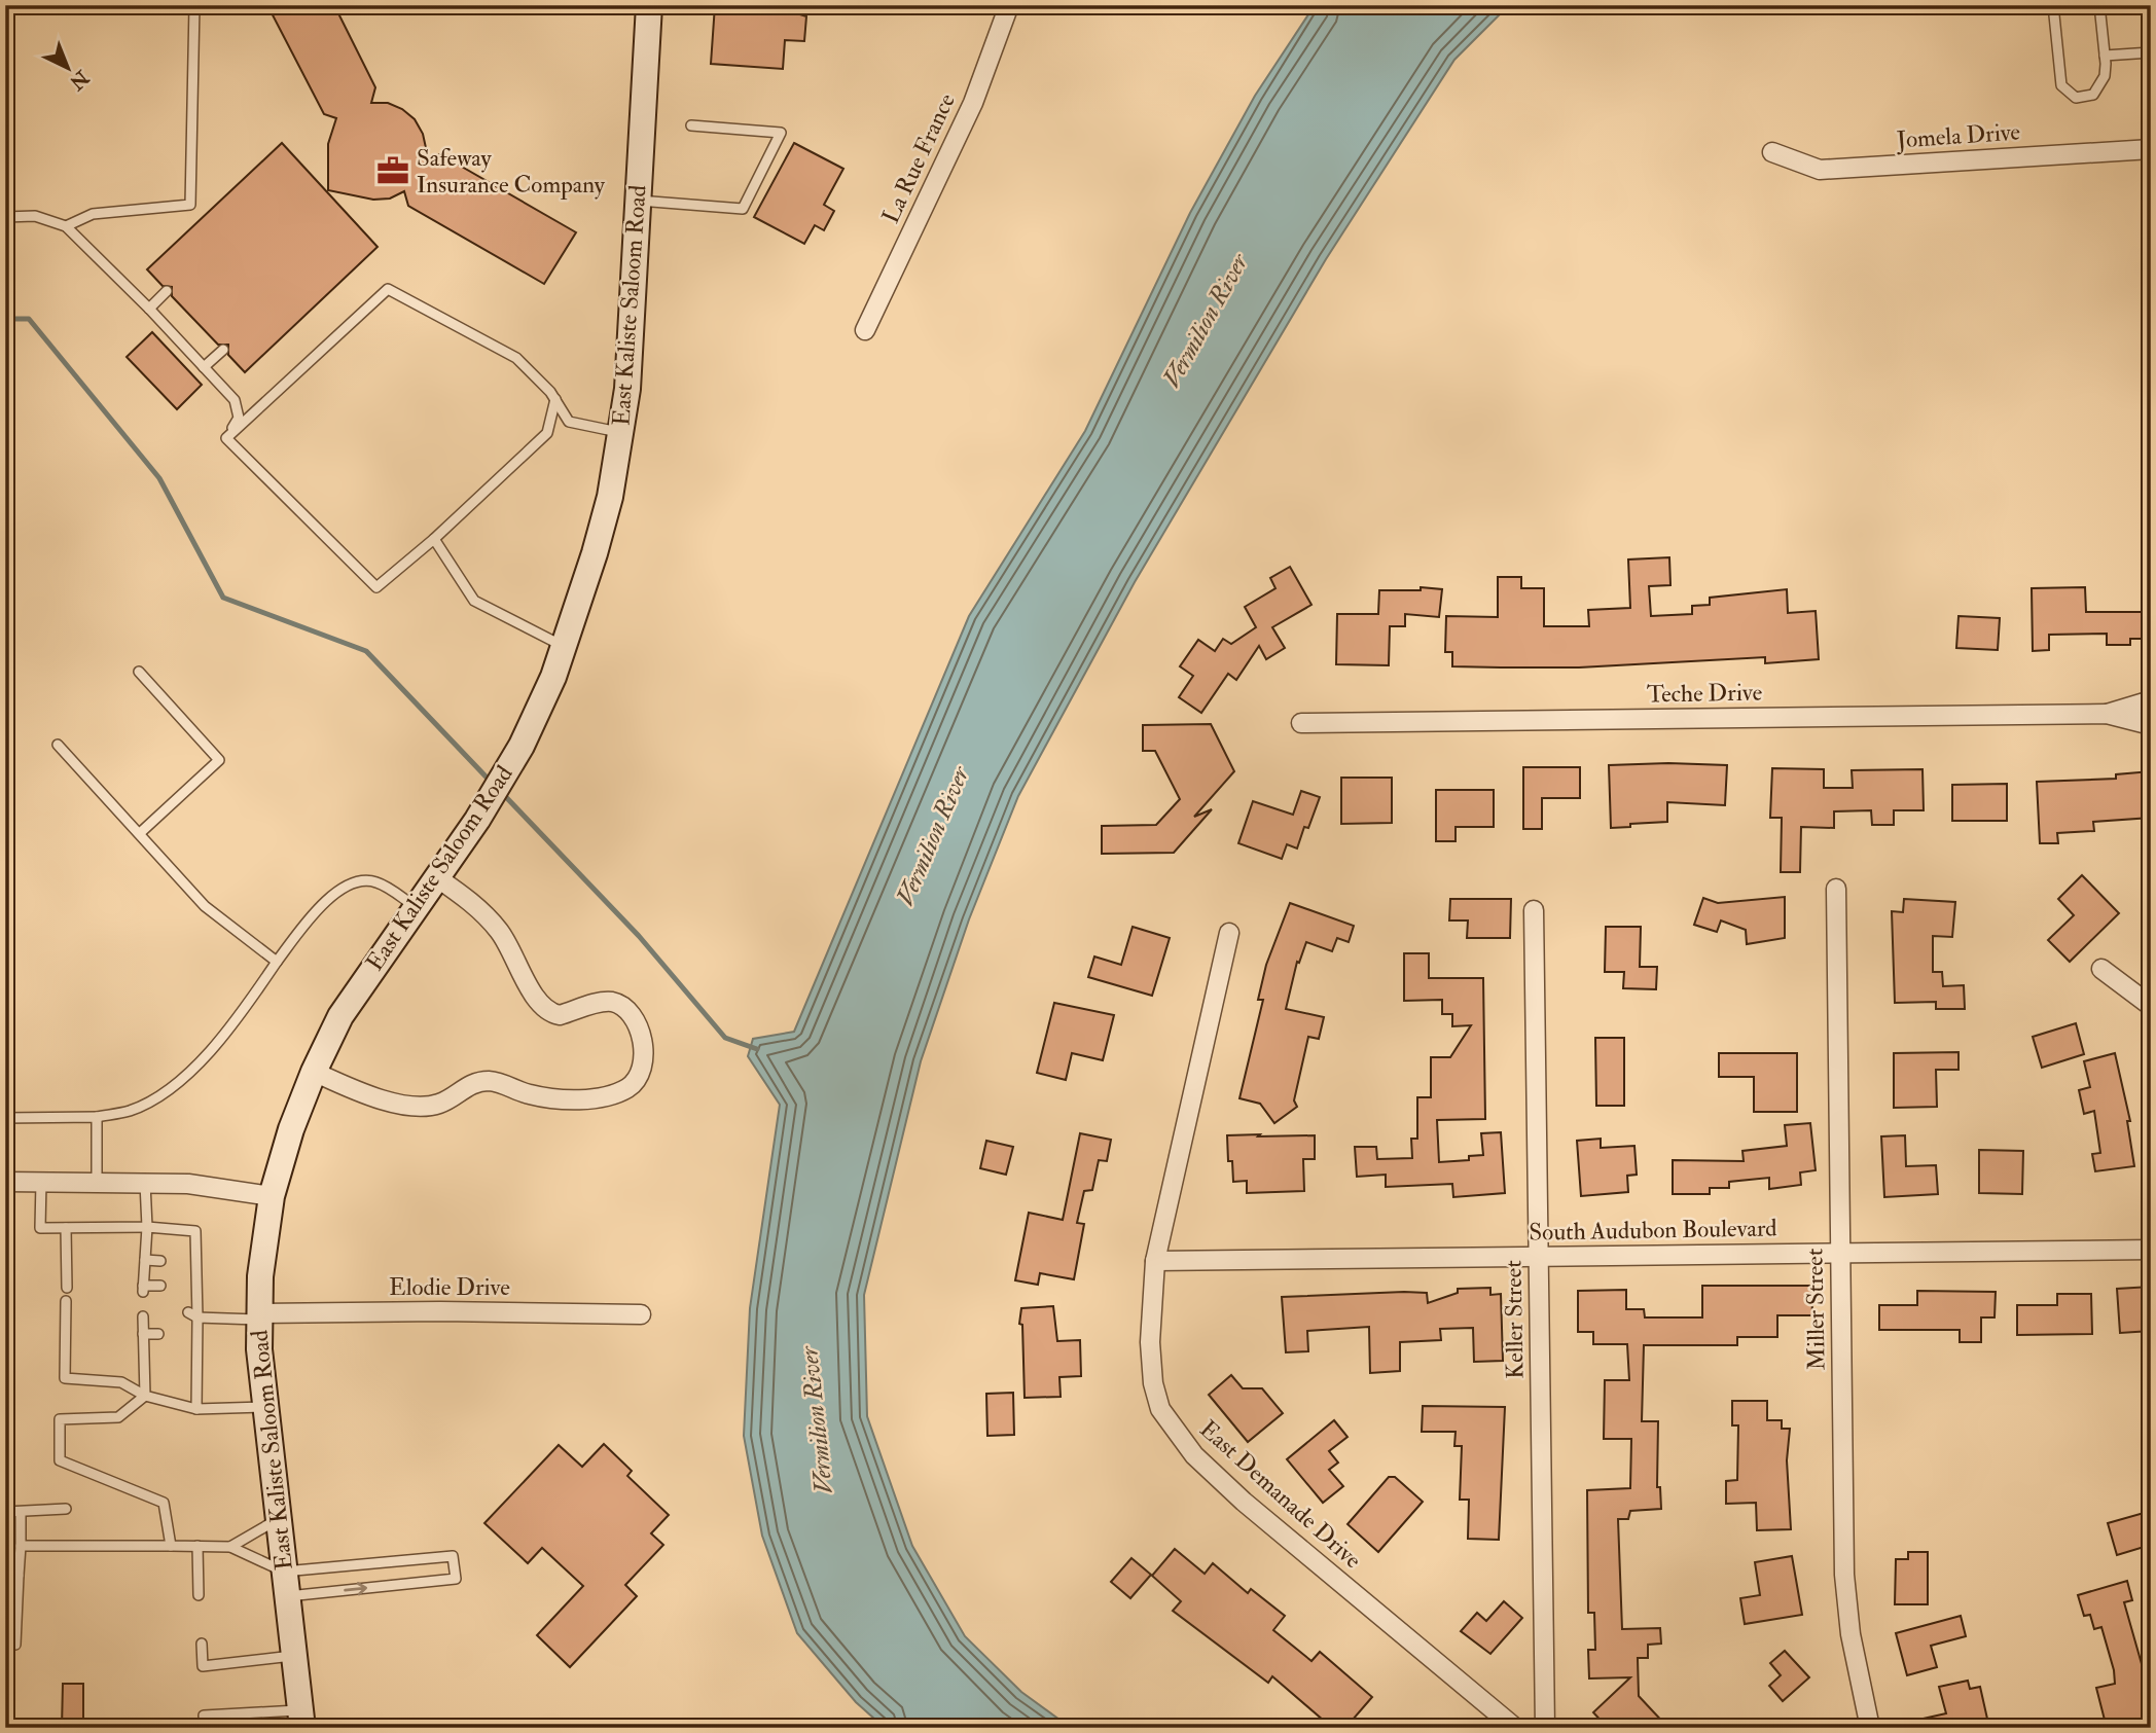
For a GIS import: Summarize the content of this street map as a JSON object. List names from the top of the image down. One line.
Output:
{"streets":{"main road":["East Kaliste Saloom Road"],"street":["Jomela Drive","La Rue France","Teche Drive","South Audubon Boulevard","Elodie Drive","Miller Street","Keller Street","East Demanade Drive"]},"crossings":[["East Kaliste Saloom Road","Elodie Drive"],["South Audubon Boulevard","Miller Street"],["South Audubon Boulevard","Keller Street"],["South Audubon Boulevard","East Demanade Drive"]],"water":["Vermilion River"],"places":{"office":["Safeway Insurance Company"]},"north":"bottom right"}
